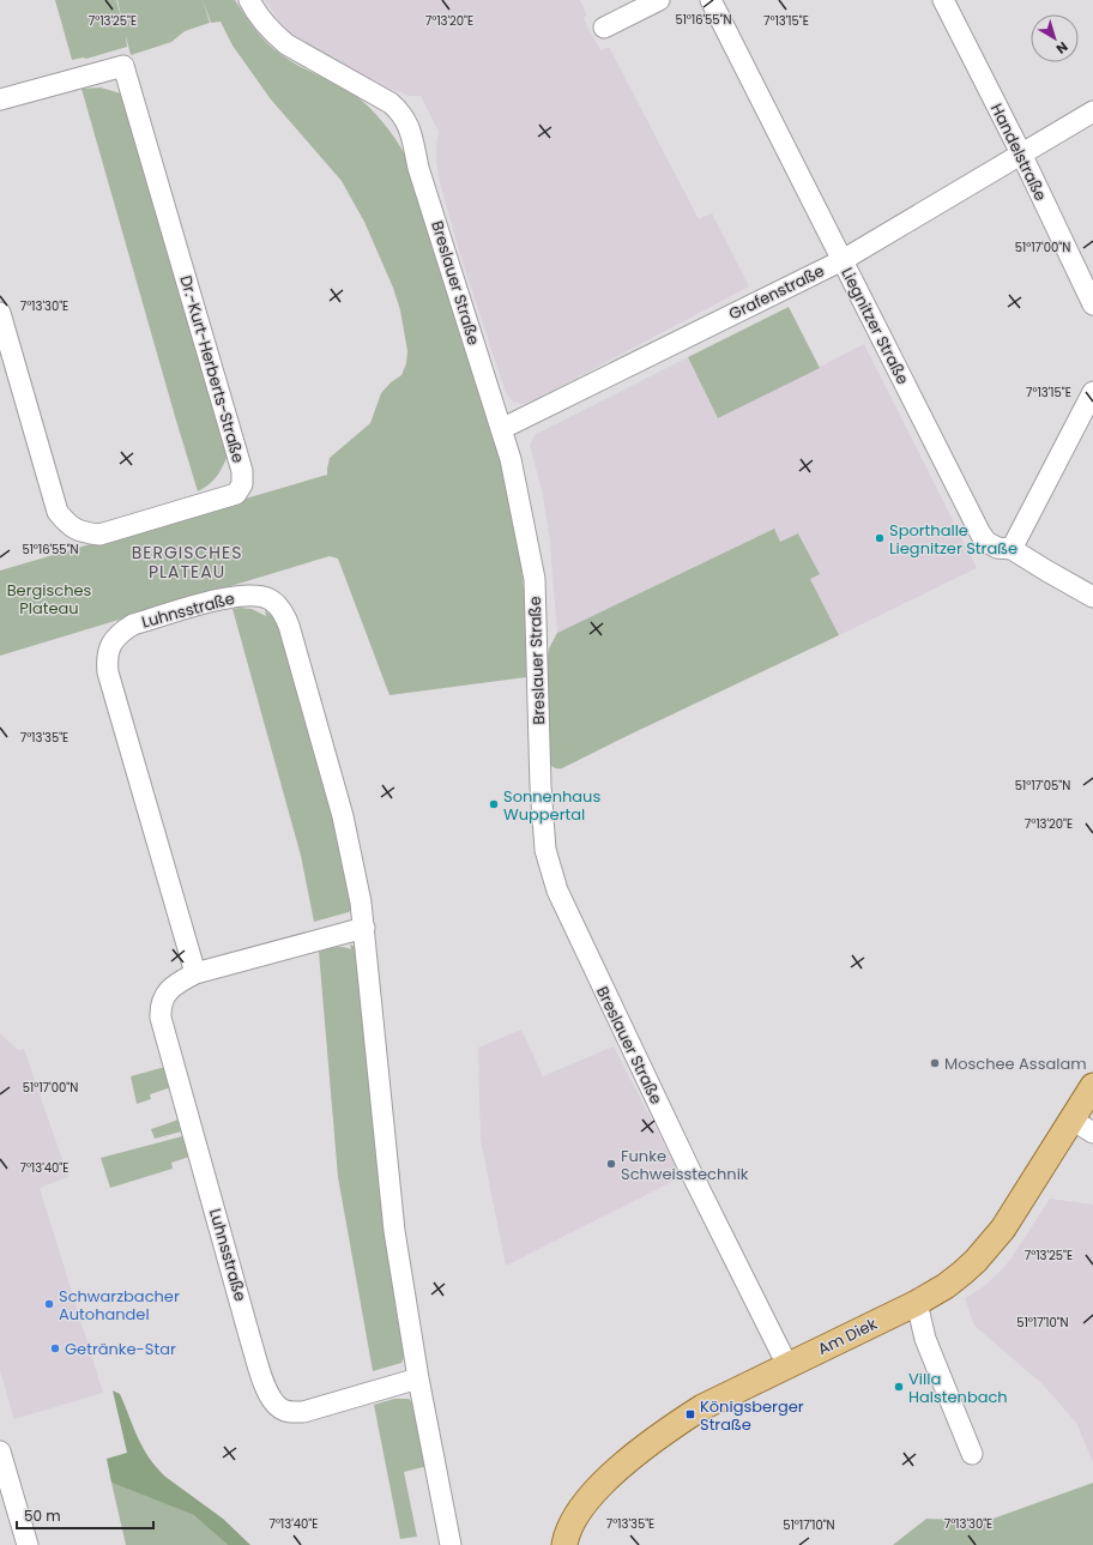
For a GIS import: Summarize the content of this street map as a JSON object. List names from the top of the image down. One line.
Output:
{"streets":{"main road":["Am Diek"],"street":["Handelstraße","Breslauer Straße","Grafenstraße","Liegnitzer Straße","Dr.-Kurt-Herberts-Straße","Luhnsstraße"]},"crossings":[["Handelstraße","Grafenstraße"],["Breslauer Straße","Grafenstraße"],["Breslauer Straße","Am Diek"],["Grafenstraße","Liegnitzer Straße"]],"districts":["BERGISCHES PLATEAU"],"parks":["Bergisches Plateau"],"places":{"other":["Sporthalle Liegnitzer Straße","Sonnenhaus Wuppertal","Moschee Assalam","Funke Schweisstechnik","Schwarzbacher Autohandel","Getränke-Star","Villa Halstenbach"],"transit":["Königsberger Straße"]},"scale_bar":"50 m","north":"bottom right","coordinates":["51°16'55\"N","7°13'25\"E","7°13'20\"E","7°13'15\"E","51°17'00\"N","7°13'30\"E","7°13'35\"E","51°17'05\"N","7°13'40\"E","51°17'10\"N"]}
